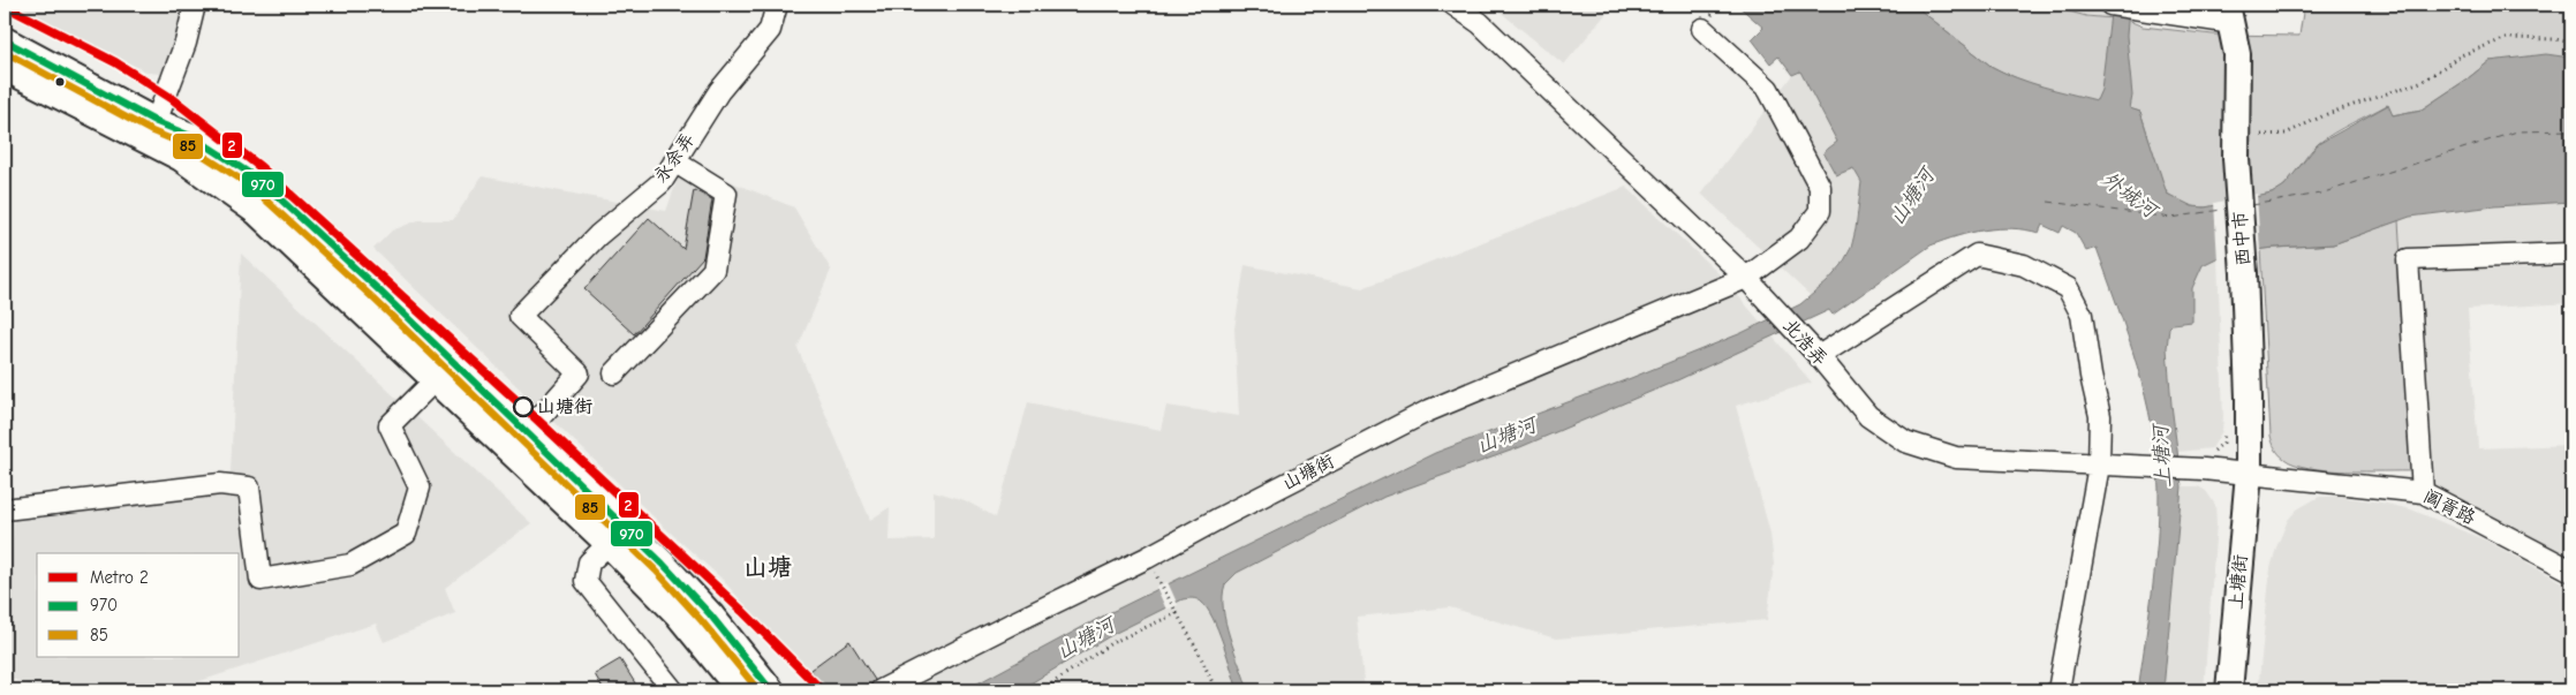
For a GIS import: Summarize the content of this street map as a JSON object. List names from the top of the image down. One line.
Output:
{"streets":{"main road":["西中市","上塘街"],"street":["永余弄","北浩弄","山塘街","阊胥路"]},"crossings":[["西中市","北浩弄"],["西中市","阊胥路"],["西中市","上塘街"],["北浩弄","山塘街"],["北浩弄","阊胥路"],["北浩弄","上塘街"],["阊胥路","上塘街"]],"districts":["山塘"],"water":["外城河","山塘河","上塘河"],"places":["山塘街"],"lines":["metro line 2","transit line 970","transit line 85"],"legend":["Metro 2","970","85"]}
